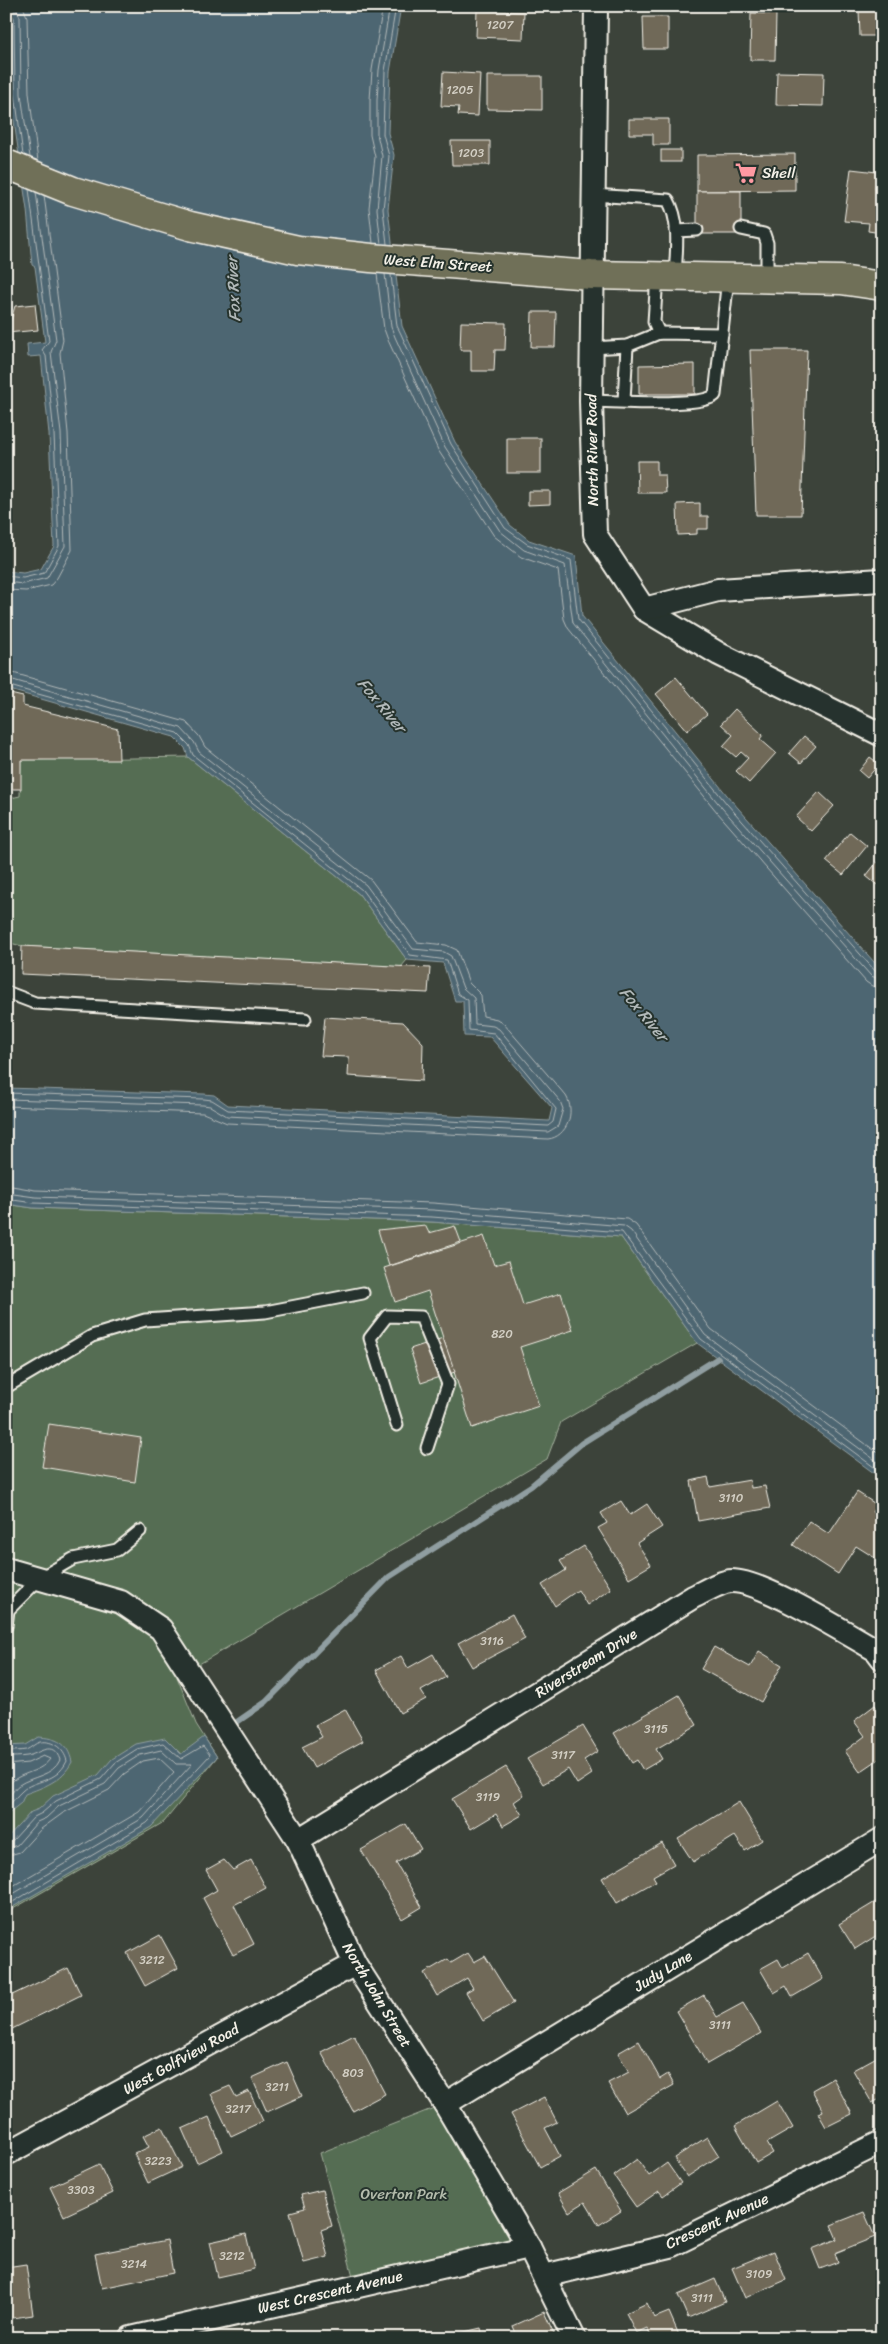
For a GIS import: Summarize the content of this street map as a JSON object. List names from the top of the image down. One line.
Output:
{"streets":{"main road":["West Elm Street"],"street":["North River Road","Riverstream Drive","Judy Lane","North John Street","West Golfview Road","Crescent Avenue","West Crescent Avenue"]},"crossings":[["West Elm Street","North River Road"],["Riverstream Drive","North John Street"],["Judy Lane","North John Street"],["North John Street","West Golfview Road"],["North John Street","Crescent Avenue"],["North John Street","West Crescent Avenue"]],"water":["Fox River"],"parks":["Overton Park"],"places":{"supermarket":["Shell"]},"house_numbers":["1207","1205","1203","820","3110","3116","3115","3117","3119","3212","3111","803","3211","3217","3223","3303","3212","3214","3109","3111"]}
